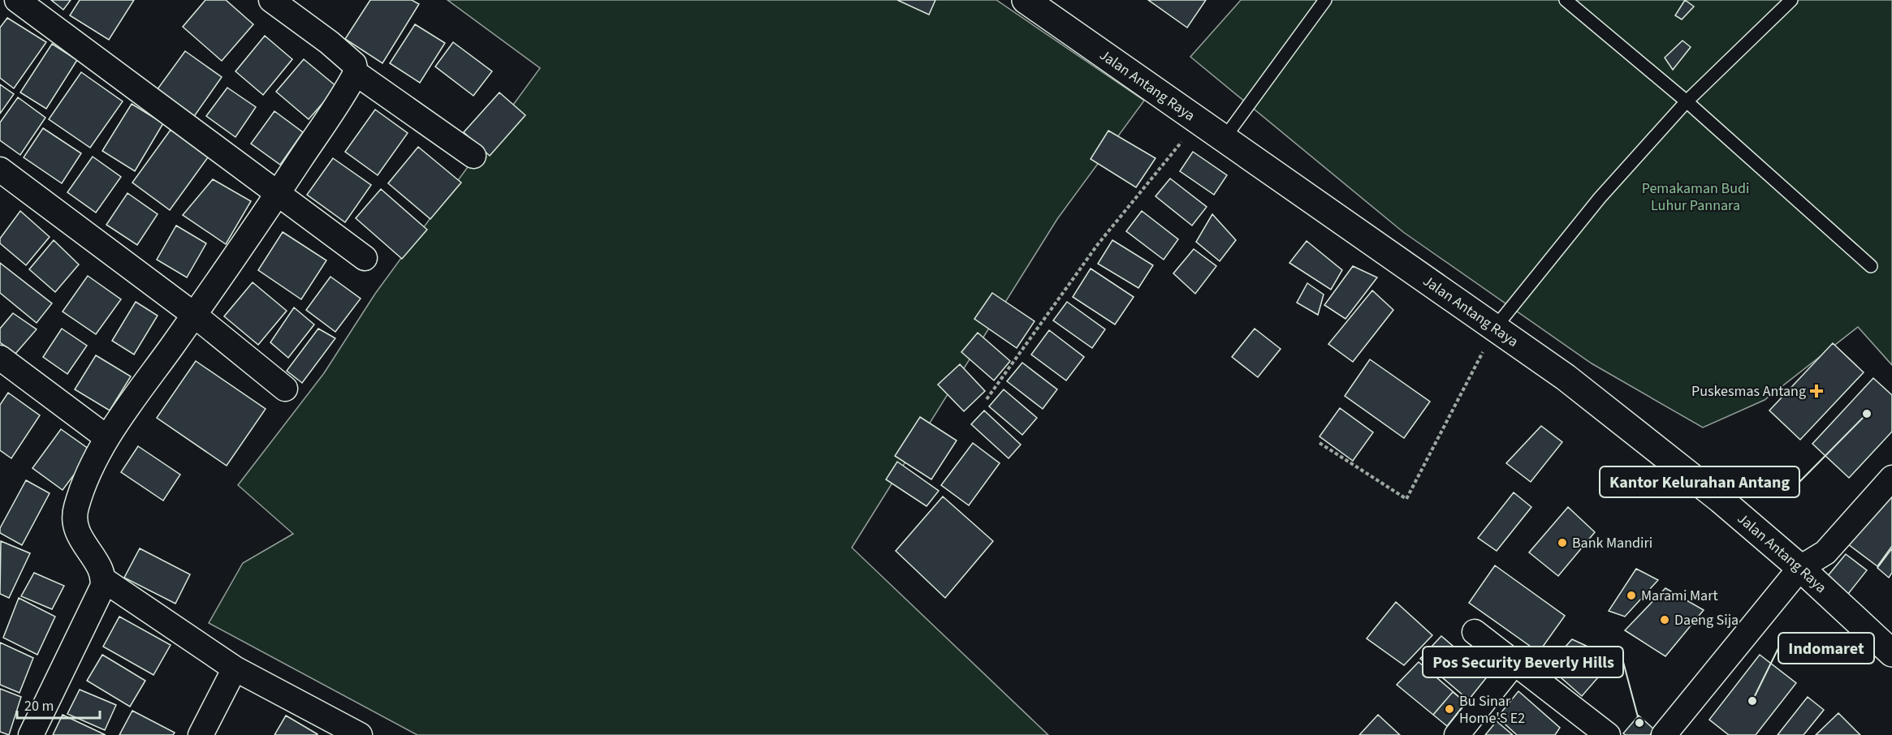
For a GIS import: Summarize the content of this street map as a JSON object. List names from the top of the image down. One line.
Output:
{"streets":{"main road":["Jalan Antang Raya"]},"parks":["Pemakaman Budi Luhur Pannara"],"places":{"health":["Puskesmas Antang"],"other":["Kantor Kelurahan Antang","Bank Mandiri","Marami Mart","Daeng Sija","Indomaret","Bu Sinar Home'S E2","Pos Security Beverly Hills"]},"scale_bar":"20 m"}
